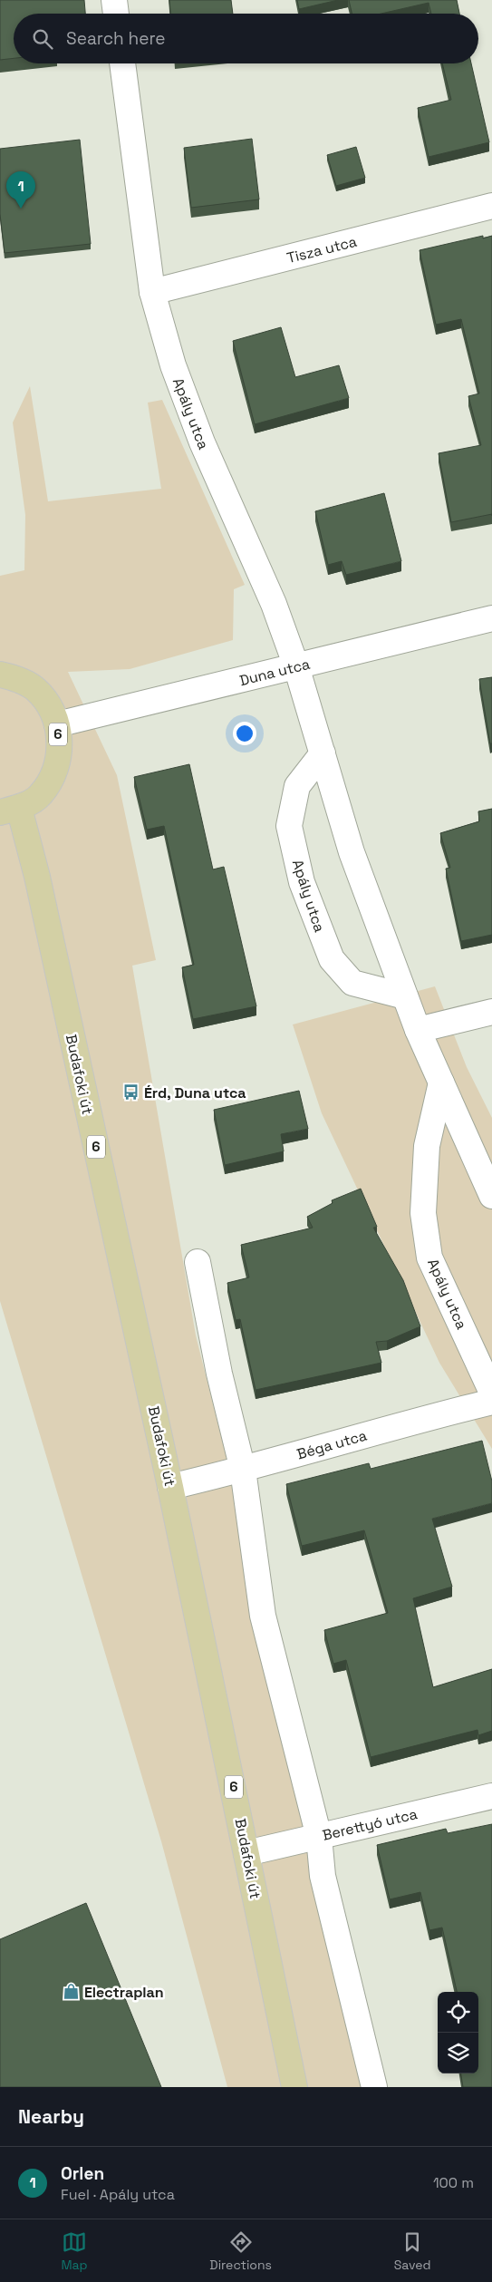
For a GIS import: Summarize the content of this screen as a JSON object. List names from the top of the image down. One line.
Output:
{"streets":{"main road":["6","Budafoki út"],"street":["Tisza utca","Apály utca","Duna utca","Béga utca","Berettyó utca"]},"crossings":[["Tisza utca","Apály utca"],["Apály utca","Duna utca"],["Duna utca","6"],["6","Budafoki út"],["Budafoki út","Béga utca"],["Budafoki út","Berettyó utca"]],"places":{"bus stop":["Érd, Duna utca"],"shop":["Electraplan"]},"page":{"search":"Search here","pins":"1","heading":"Nearby","list":[{"mark":"1","name":"Orlen","note":"Fuel · Apály utca","value":"100 m"}],"nav":["Map","Directions","Saved"]}}
